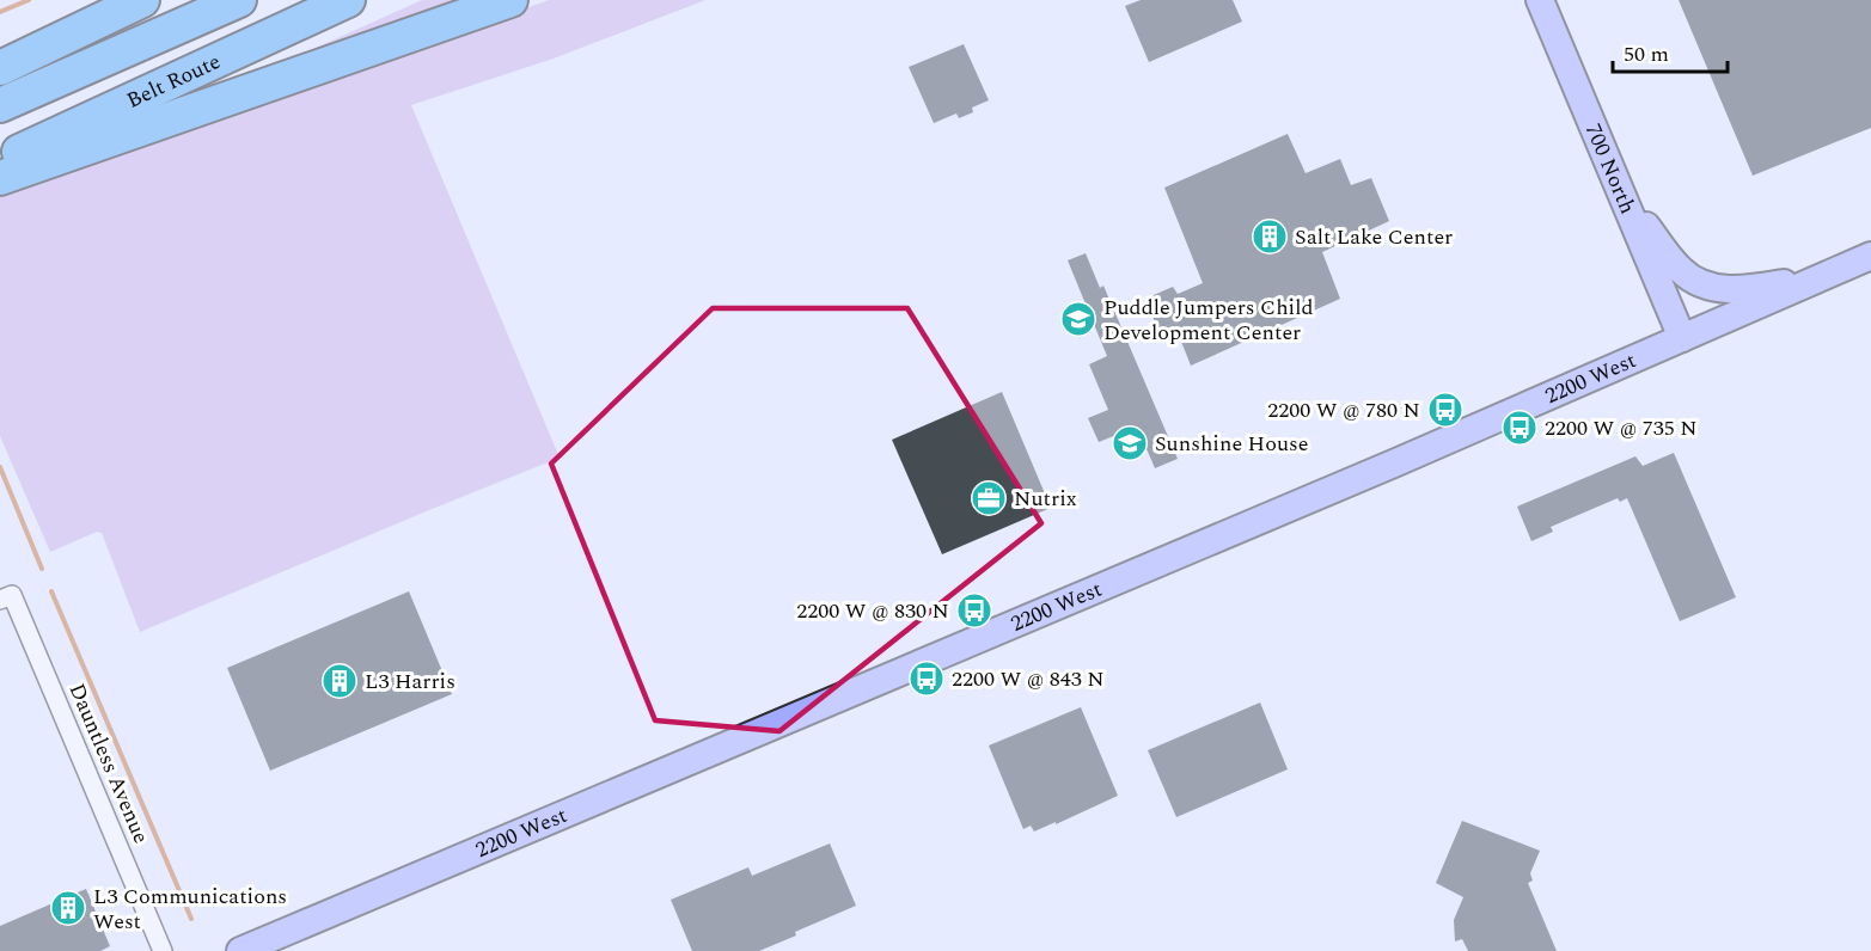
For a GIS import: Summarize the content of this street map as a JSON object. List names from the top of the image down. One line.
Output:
{"streets":{"highway":["Belt Route"],"street":["700 North","2200 West","Dauntless Avenue"]},"crossings":[["700 North","2200 West"]],"places":{"building":["Salt Lake Center","L3 Harris","L3 Communications West"],"school or university":["Puddle Jumpers Child Development Center","Sunshine House"],"bus stop":["2200 W @ 780 N","2200 W @ 735 N","2200 W @ 830 N","2200 W @ 843 N"],"office":["Nutrix"]},"scale_bar":"50 m"}
